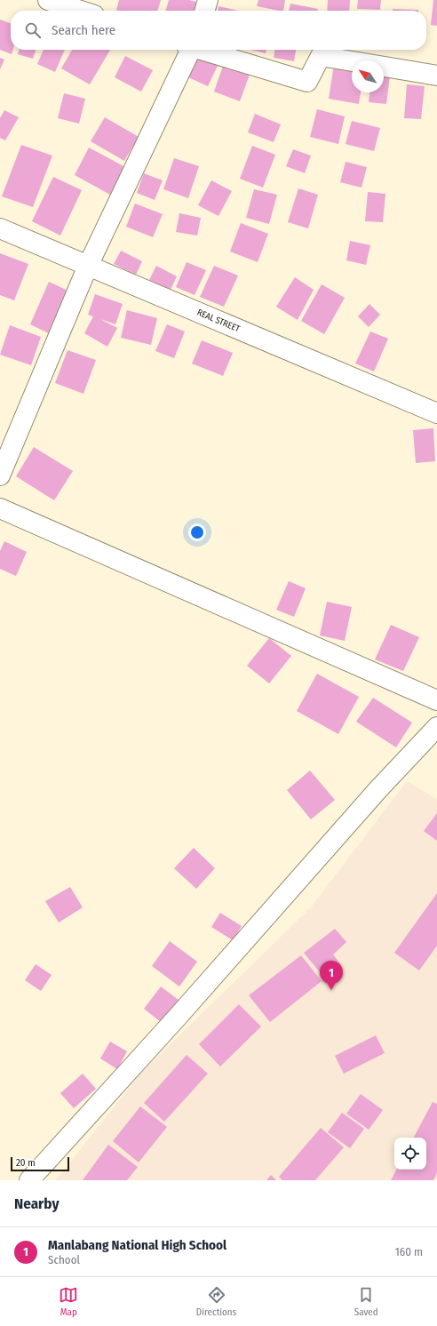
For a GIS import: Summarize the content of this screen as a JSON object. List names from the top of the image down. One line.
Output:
{"streets":{"street":["REAL STREET"]},"scale_bar":"20 m","north":"top left","page":{"search":"Search here","pins":"1","scale":"20 m","heading":"Nearby","list":[{"mark":"1","name":"Manlabang National High School","note":"School","value":"160 m"}],"nav":["Map","Directions","Saved"]}}
